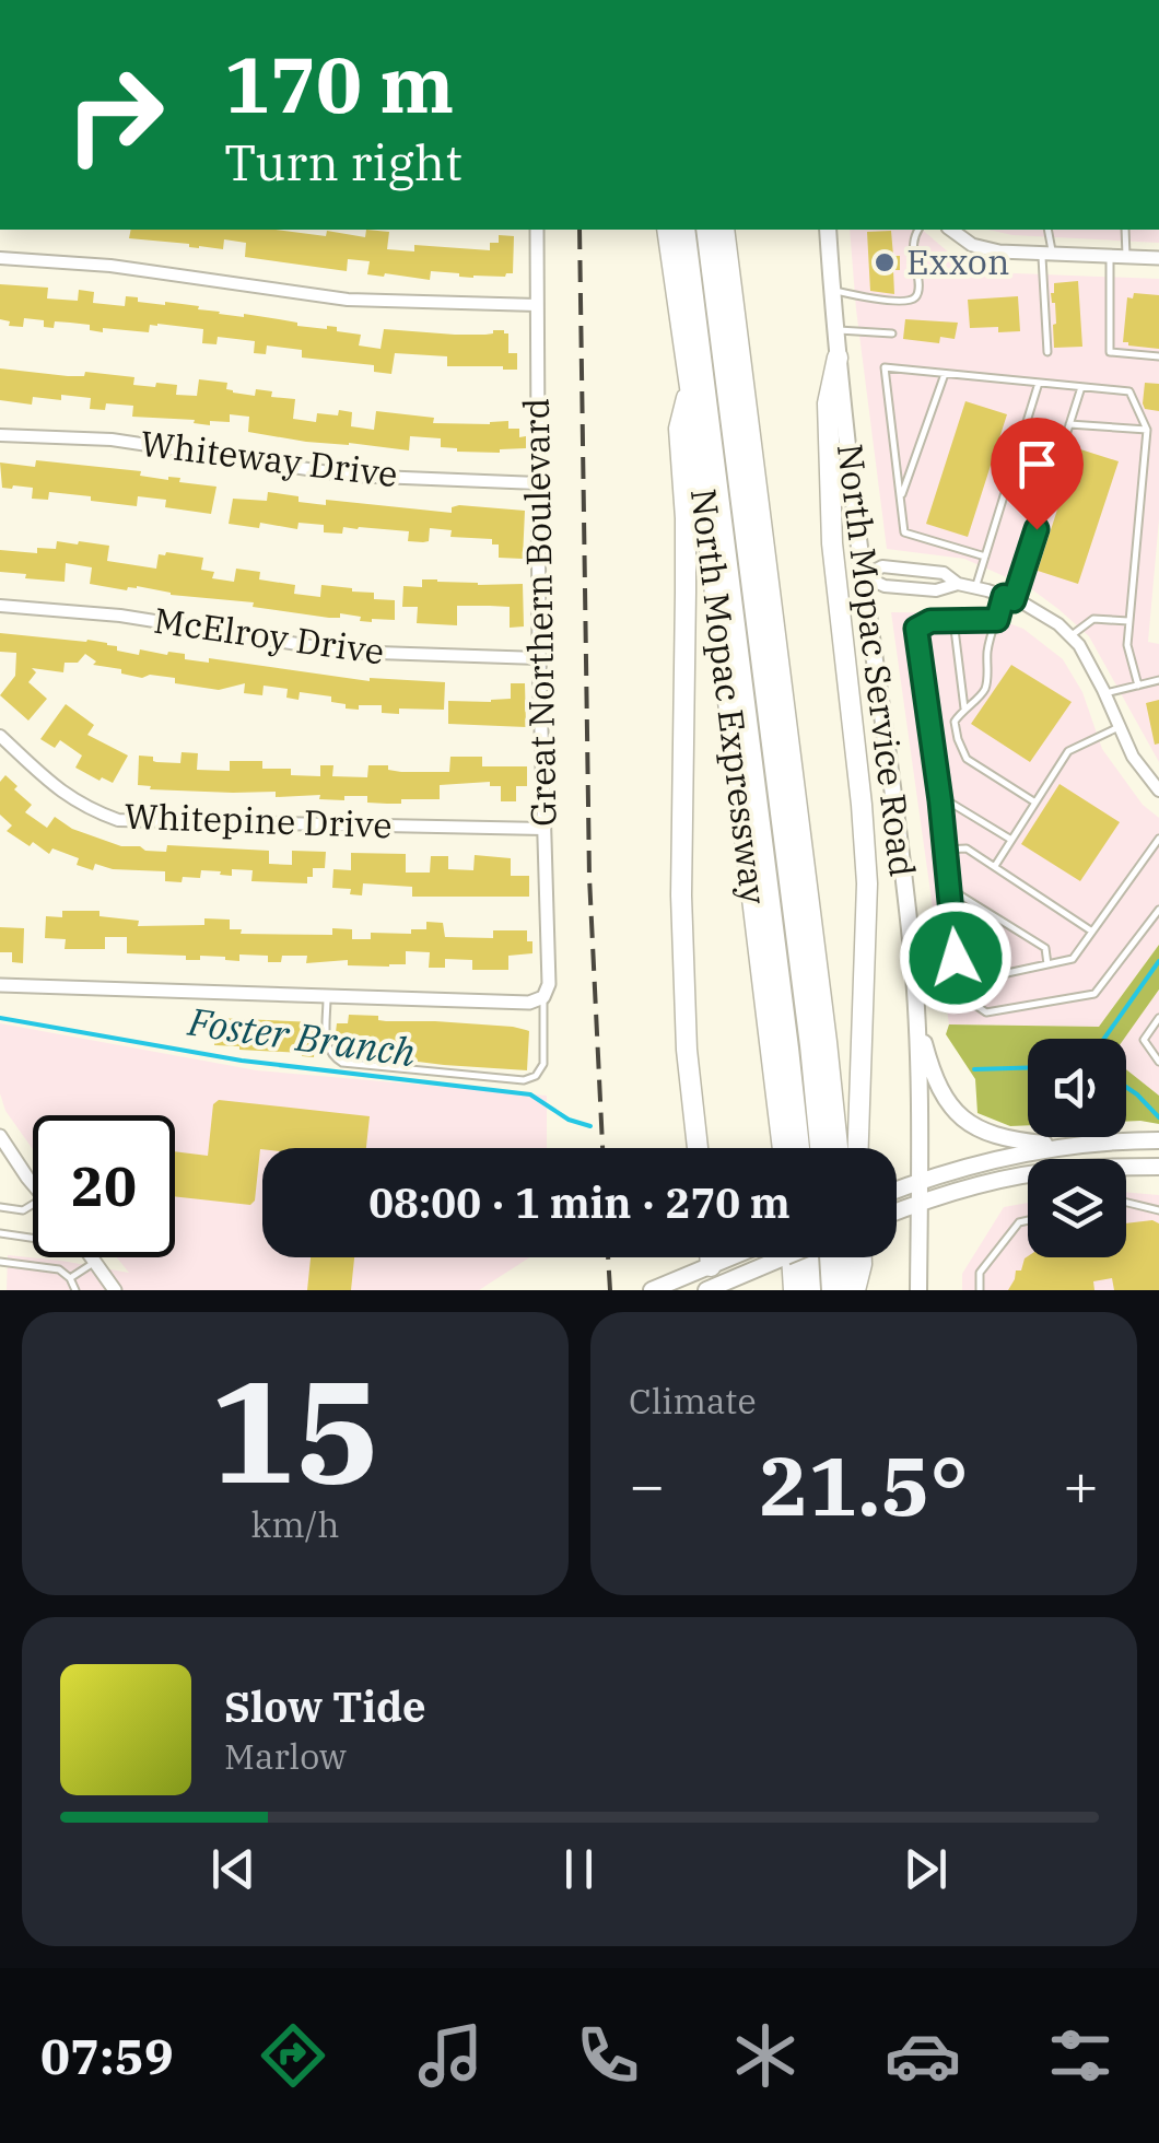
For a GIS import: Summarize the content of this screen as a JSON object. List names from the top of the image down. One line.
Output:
{"streets":{"highway":["North Mopac Expressway"],"main road":["North Mopac Service Road"],"street":["Whiteway Drive","Great Northern Boulevard","McElroy Drive","Whitepine Drive"]},"crossings":[["Whiteway Drive","Great Northern Boulevard"],["Great Northern Boulevard","McElroy Drive"],["Great Northern Boulevard","Whitepine Drive"]],"water":["Foster Branch"],"places":["Exxon"],"page":{"turn":["170 m","Turn right"],"limit":"20","trip":"08:00 · 1 min · 270 m","tile":[["15","km/h"],"Climate"],"heat":["−","21.5°","+"],"song":["Slow Tide","Marlow"],"tabs":"07:59"}}
